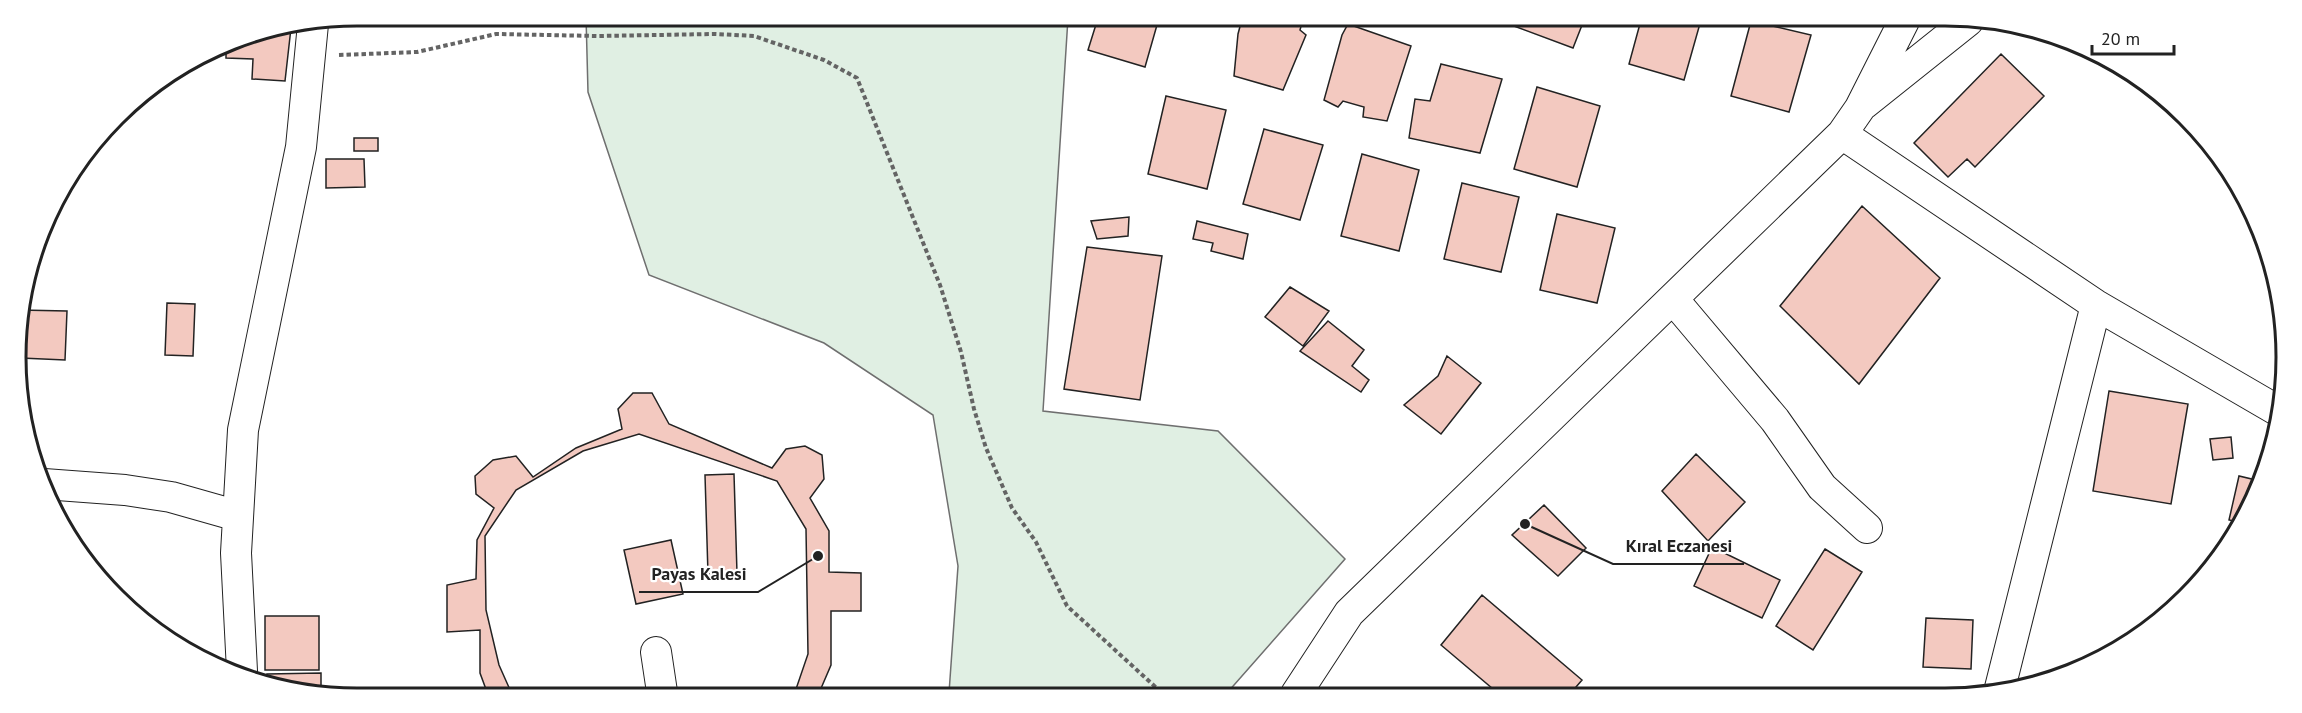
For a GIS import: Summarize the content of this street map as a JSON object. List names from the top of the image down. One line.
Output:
{"places":["Kıral Eczanesi","Payas Kalesi"],"scale_bar":"20 m"}
